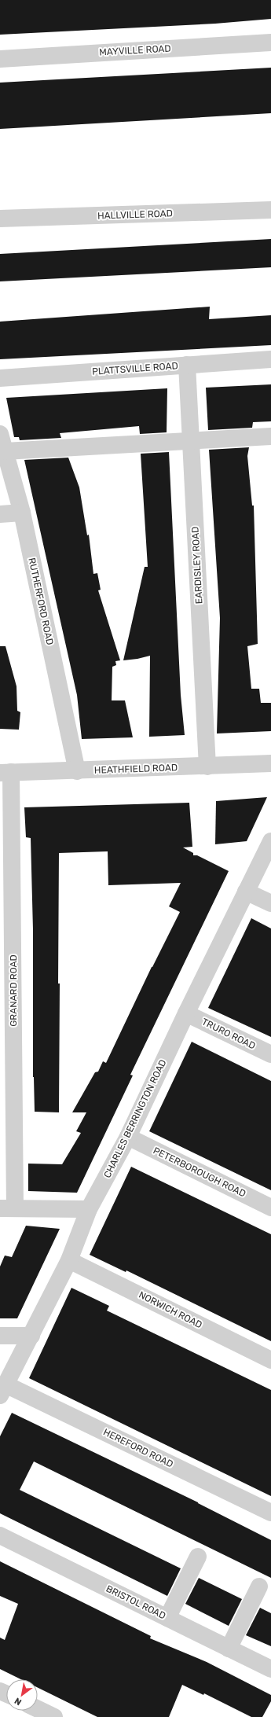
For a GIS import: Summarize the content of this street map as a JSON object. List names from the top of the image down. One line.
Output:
{"streets":{"street":["MAYVILLE ROAD","HALLVILLE ROAD","PLATTSVILLE ROAD","EARDISLEY ROAD","RUTHERFORD ROAD","HEATHFIELD ROAD","GRANARD ROAD","TRURO ROAD","CHARLES BERRINGTON ROAD","PETERBOROUGH ROAD","NORWICH ROAD","HEREFORD ROAD","BRISTOL ROAD"]},"crossings":[["PLATTSVILLE ROAD","EARDISLEY ROAD"],["EARDISLEY ROAD","HEATHFIELD ROAD"],["RUTHERFORD ROAD","HEATHFIELD ROAD"],["HEATHFIELD ROAD","GRANARD ROAD"],["TRURO ROAD","CHARLES BERRINGTON ROAD"],["CHARLES BERRINGTON ROAD","PETERBOROUGH ROAD"],["CHARLES BERRINGTON ROAD","NORWICH ROAD"],["CHARLES BERRINGTON ROAD","HEREFORD ROAD"]],"north":"bottom left"}
